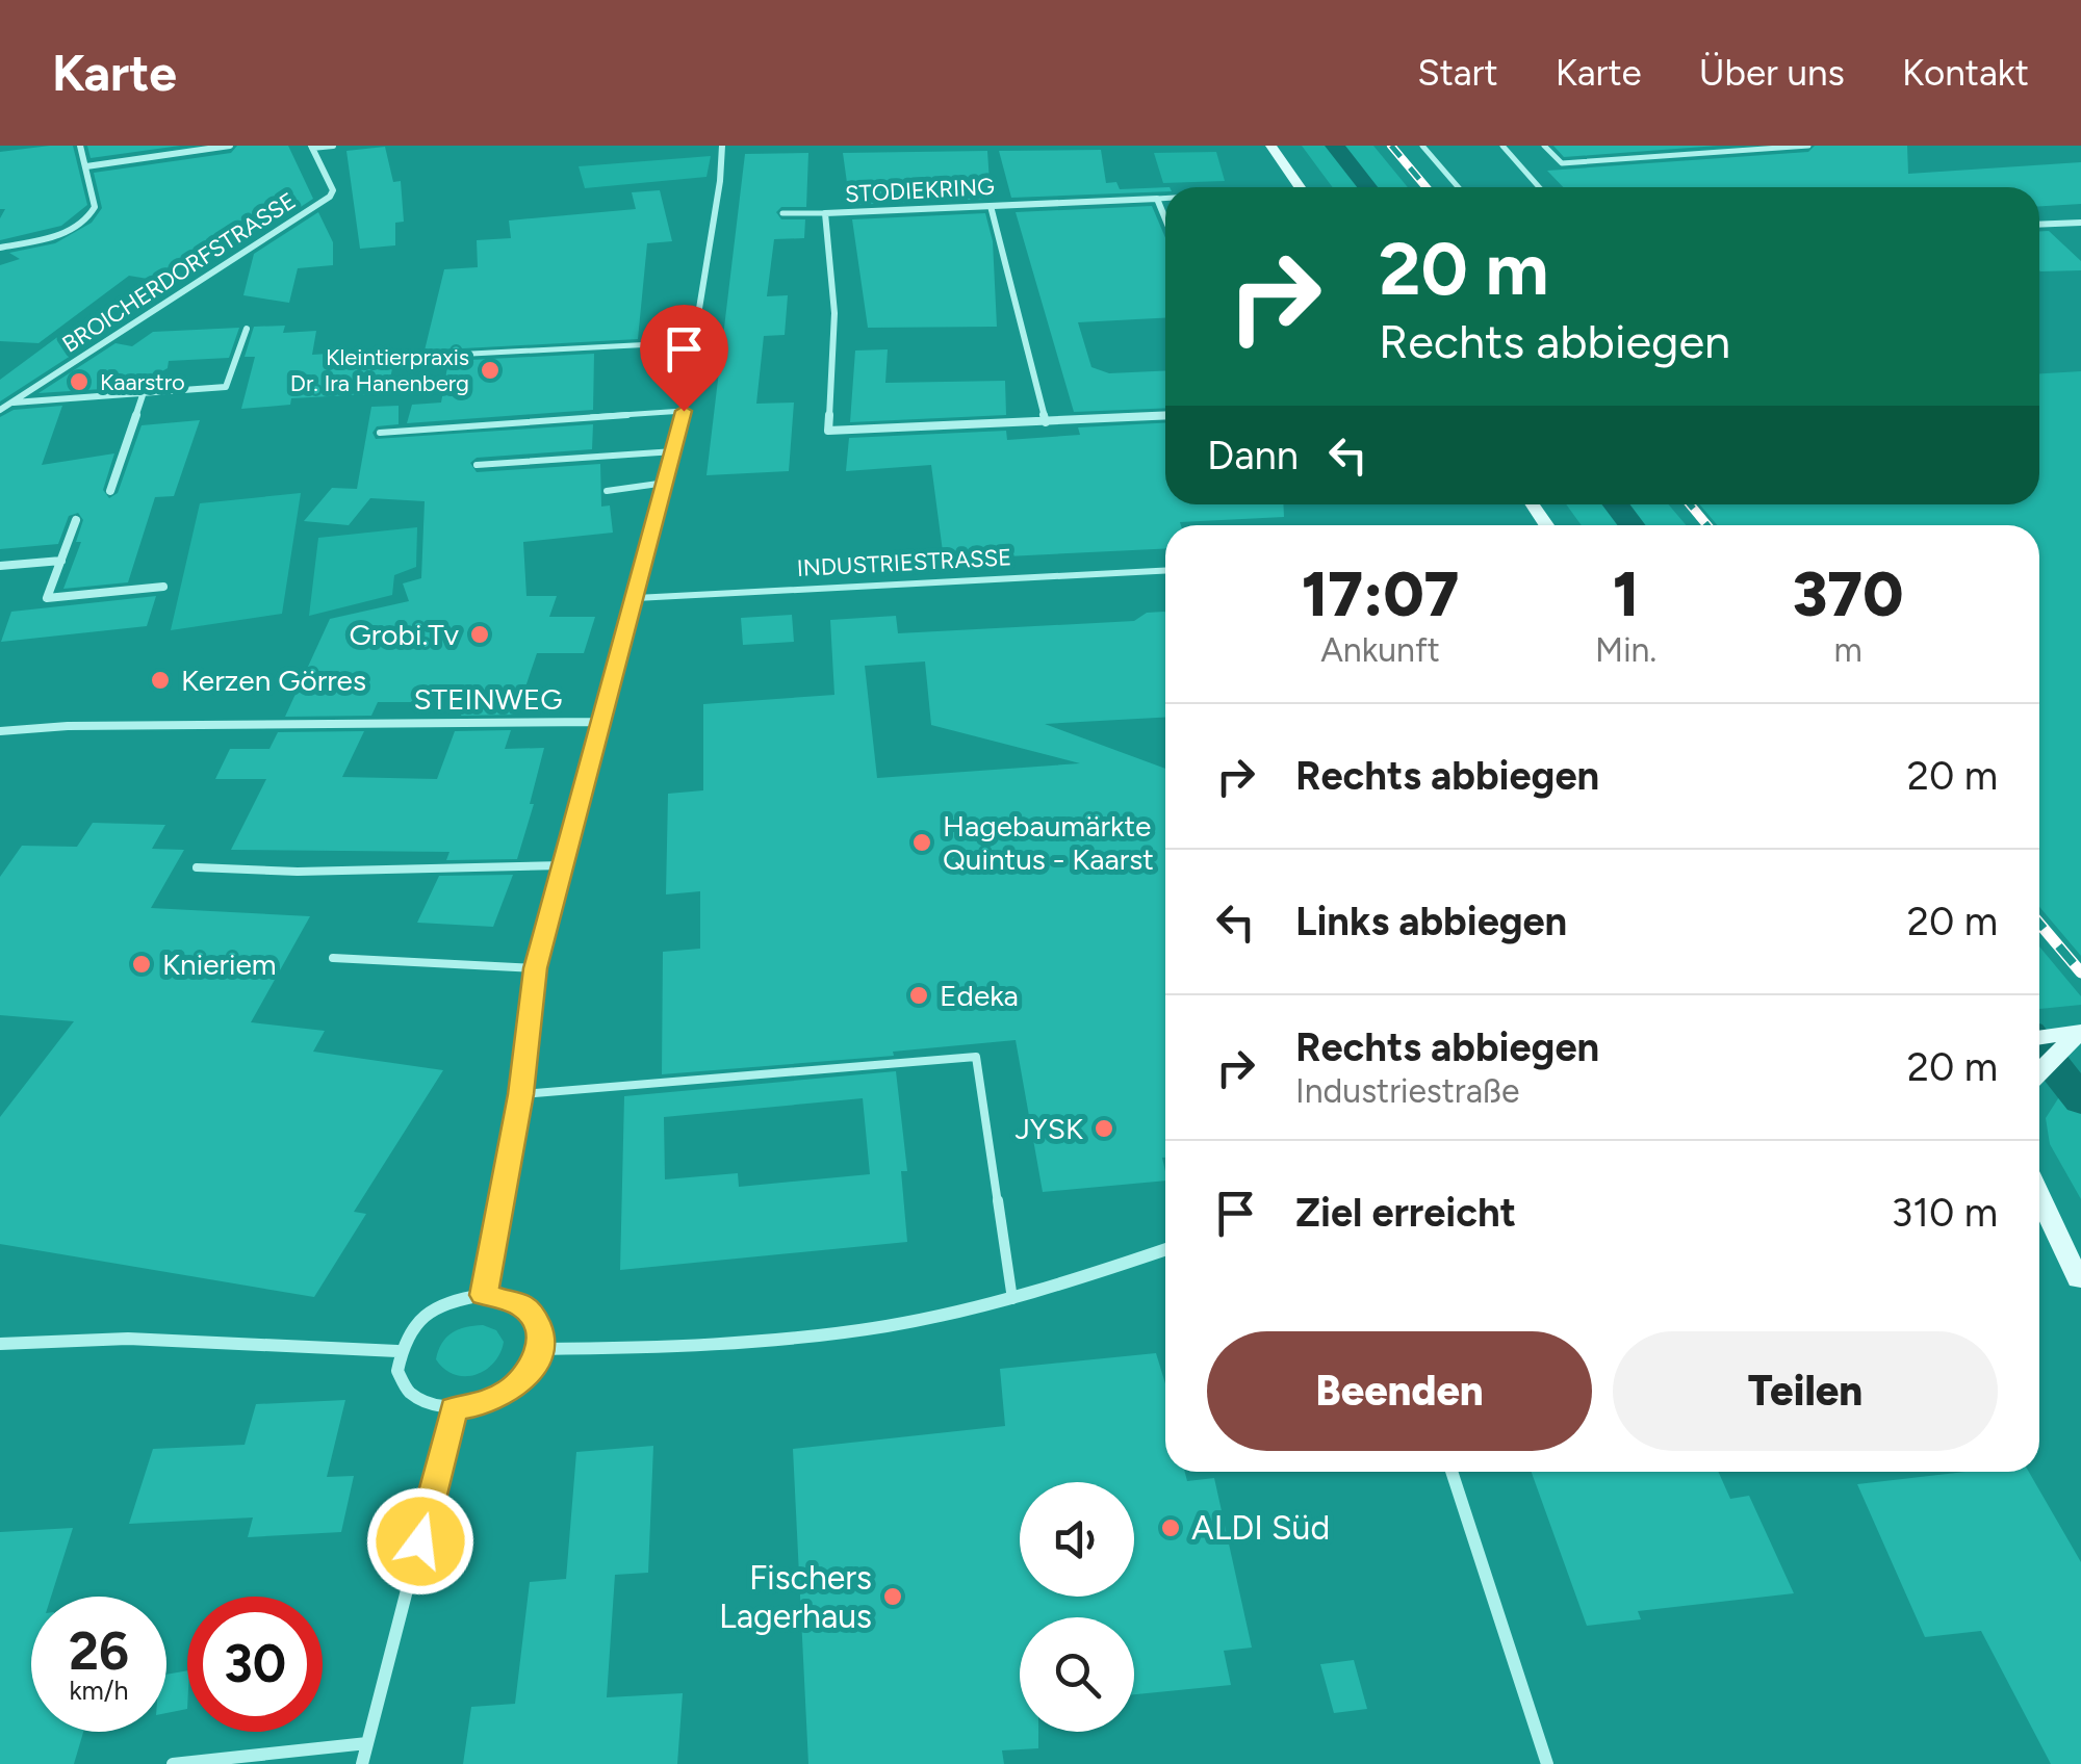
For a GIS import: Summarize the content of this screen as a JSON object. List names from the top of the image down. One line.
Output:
{"streets":{"street":["STODIEKRING","BROICHERDORFSTRASSE","STEINWEG"],"lane":["INDUSTRIESTRASSE"]},"places":["Kleintierpraxis Dr. Ira Hanenberg","Kaarstro","Grobi.Tv","Kerzen Görres","Hagebaumärkte Quintus - Kaarst","Knieriem","Edeka","JYSK","ALDI Süd","Fischers Lagerhaus"],"page":{"header":"Karte","nav":["Start","Karte","Über uns","Kontakt"],"turn":["20 m","Rechts abbiegen"],"then":"Dann","eta":["17:07","Ankunft","1","Min.","370","m"],"list":[{"name":"Rechts abbiegen","value":"20 m"},{"name":"Links abbiegen","value":"20 m"},{"name":"Rechts abbiegen","note":"Industriestraße","value":"20 m"},{"name":"Ziel erreicht","value":"310 m"}],"buttons":["Beenden","Teilen"],"speed":"26 km/h","limit":"30"}}
